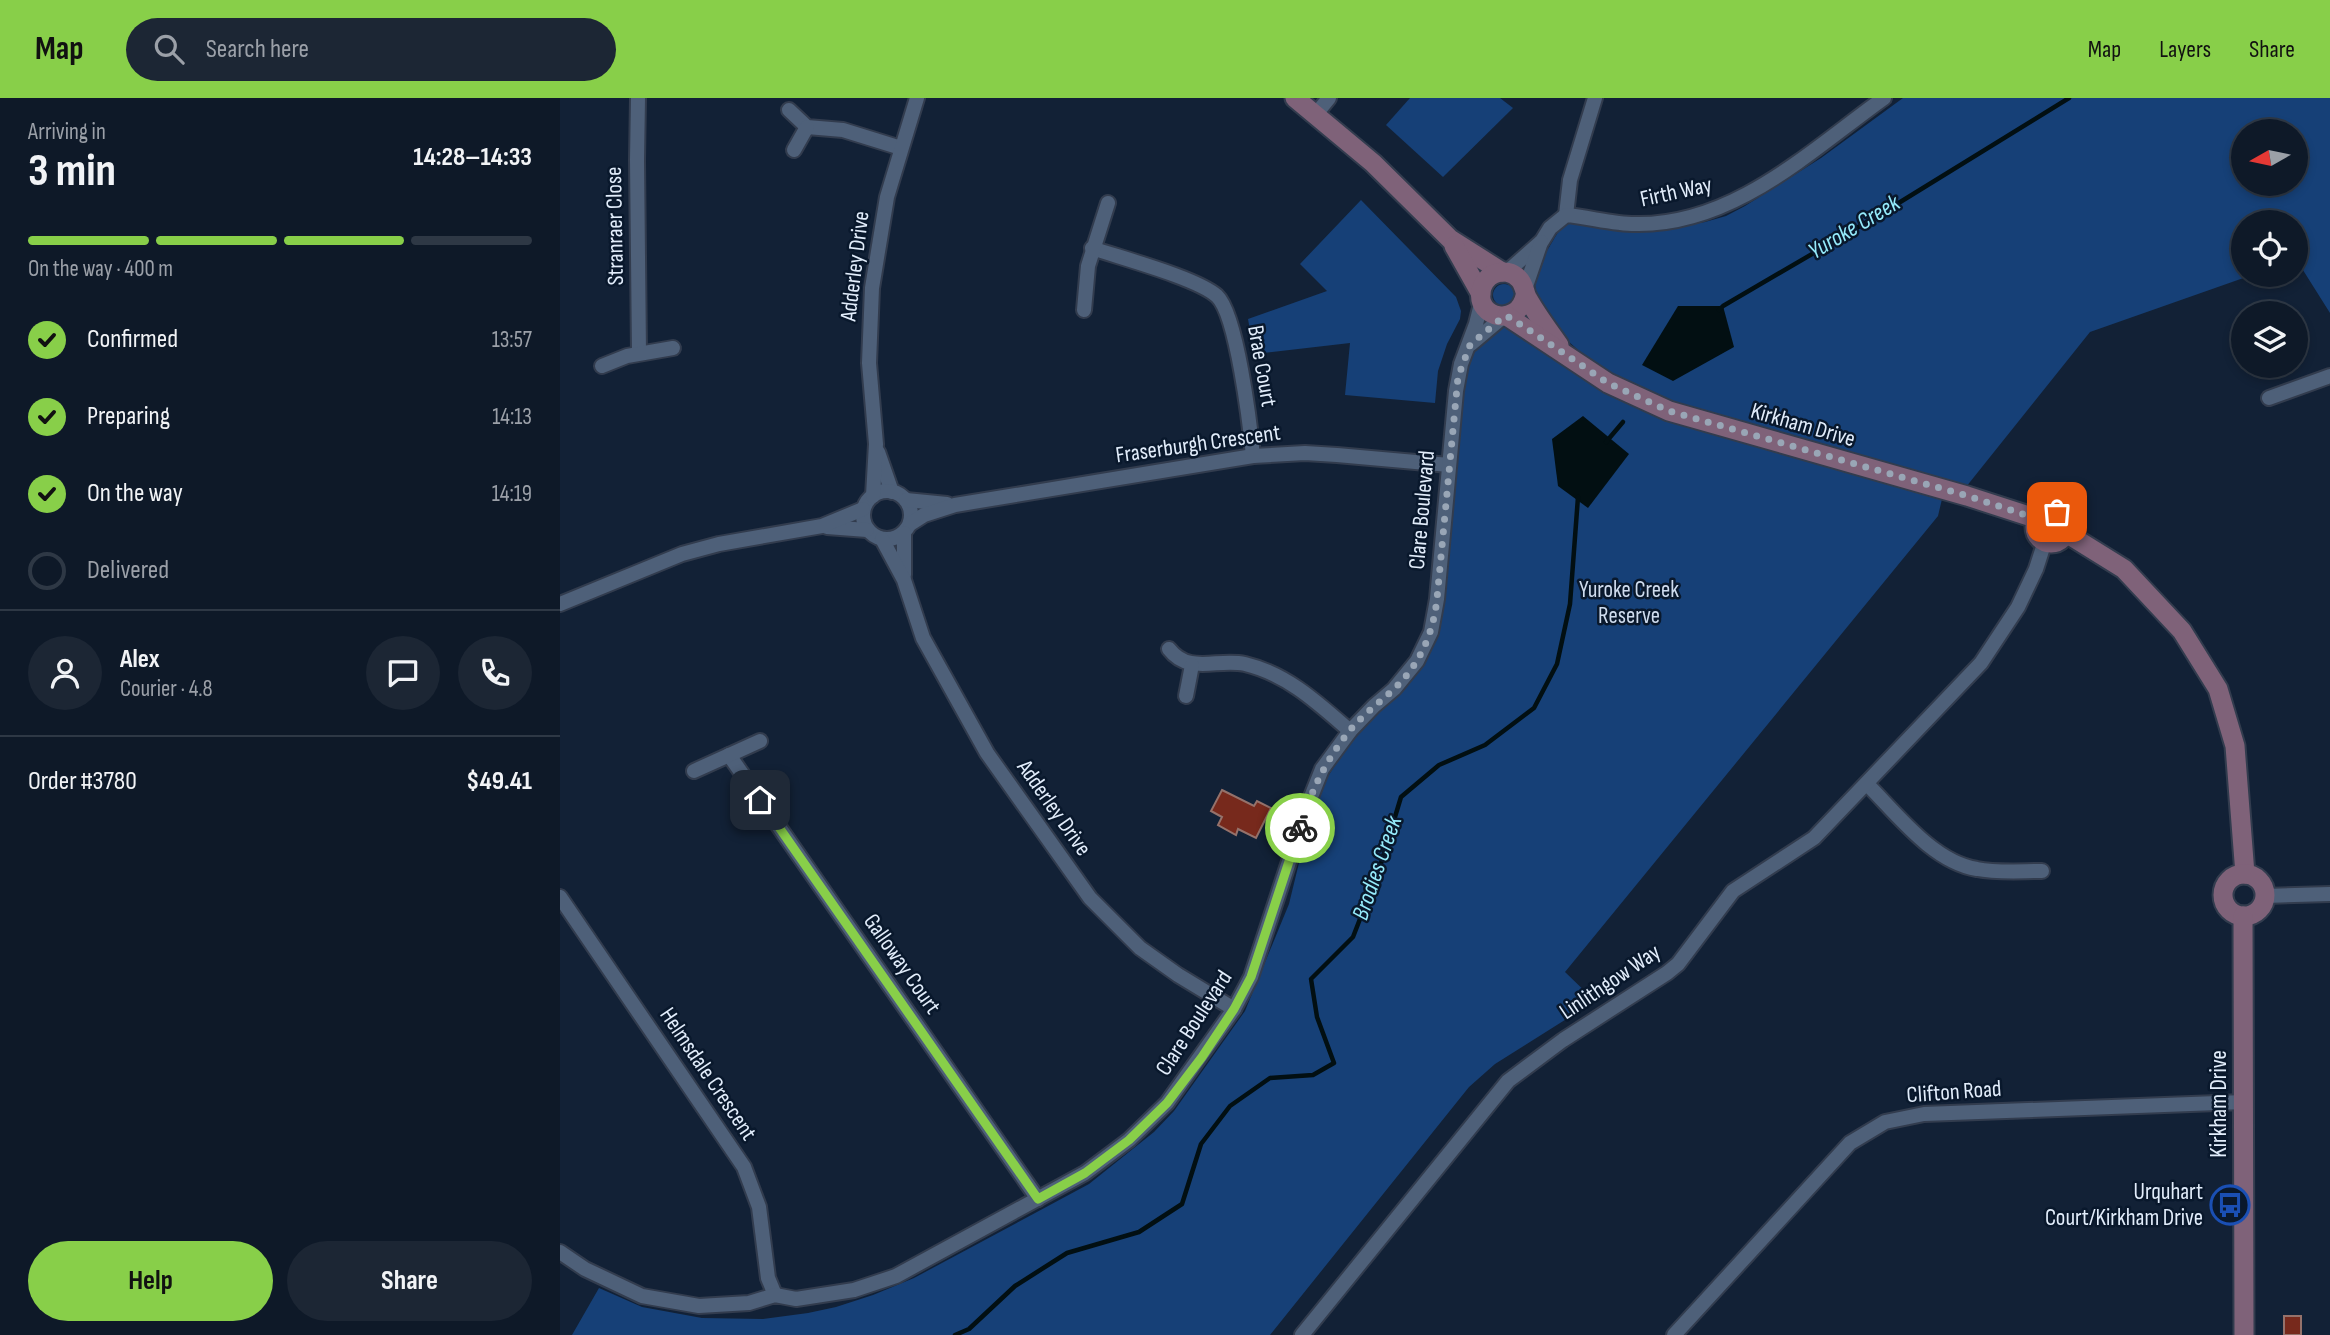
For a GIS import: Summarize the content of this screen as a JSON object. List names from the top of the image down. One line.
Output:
{"streets":{"street":["Firth Way","Stranraer Close","Adderley Drive","Brae Court","Kirkham Drive","Fraserburgh Crescent","Clare Boulevard","Galloway Court","Linlithgow Way","Helmsdale Crescent","Clifton Road"]},"crossings":[["Adderley Drive","Fraserburgh Crescent"],["Adderley Drive","Clare Boulevard"],["Brae Court","Fraserburgh Crescent"],["Kirkham Drive","Clare Boulevard"],["Kirkham Drive","Linlithgow Way"],["Kirkham Drive","Clifton Road"],["Fraserburgh Crescent","Clare Boulevard"],["Clare Boulevard","Galloway Court"],["Clare Boulevard","Helmsdale Crescent"]],"water":["Yuroke Creek","Brodies Creek"],"parks":["Yuroke Creek Reserve"],"places":{"bus stop":["Urquhart Court/Kirkham Drive"]},"north":"left","page":{"header":"Map","search":"Search here","nav":["Map","Layers","Share"],"heading":["3 min","Arriving in","14:28–14:33"],"panel":["Alex","Courier · 4.8","Order #3780","$49.41"],"bar":"On the way · 400 m","list":[["Confirmed","13:57"],["Preparing","14:13"],["On the way","14:19"],"Delivered"],"buttons":["Help","Share"]}}
